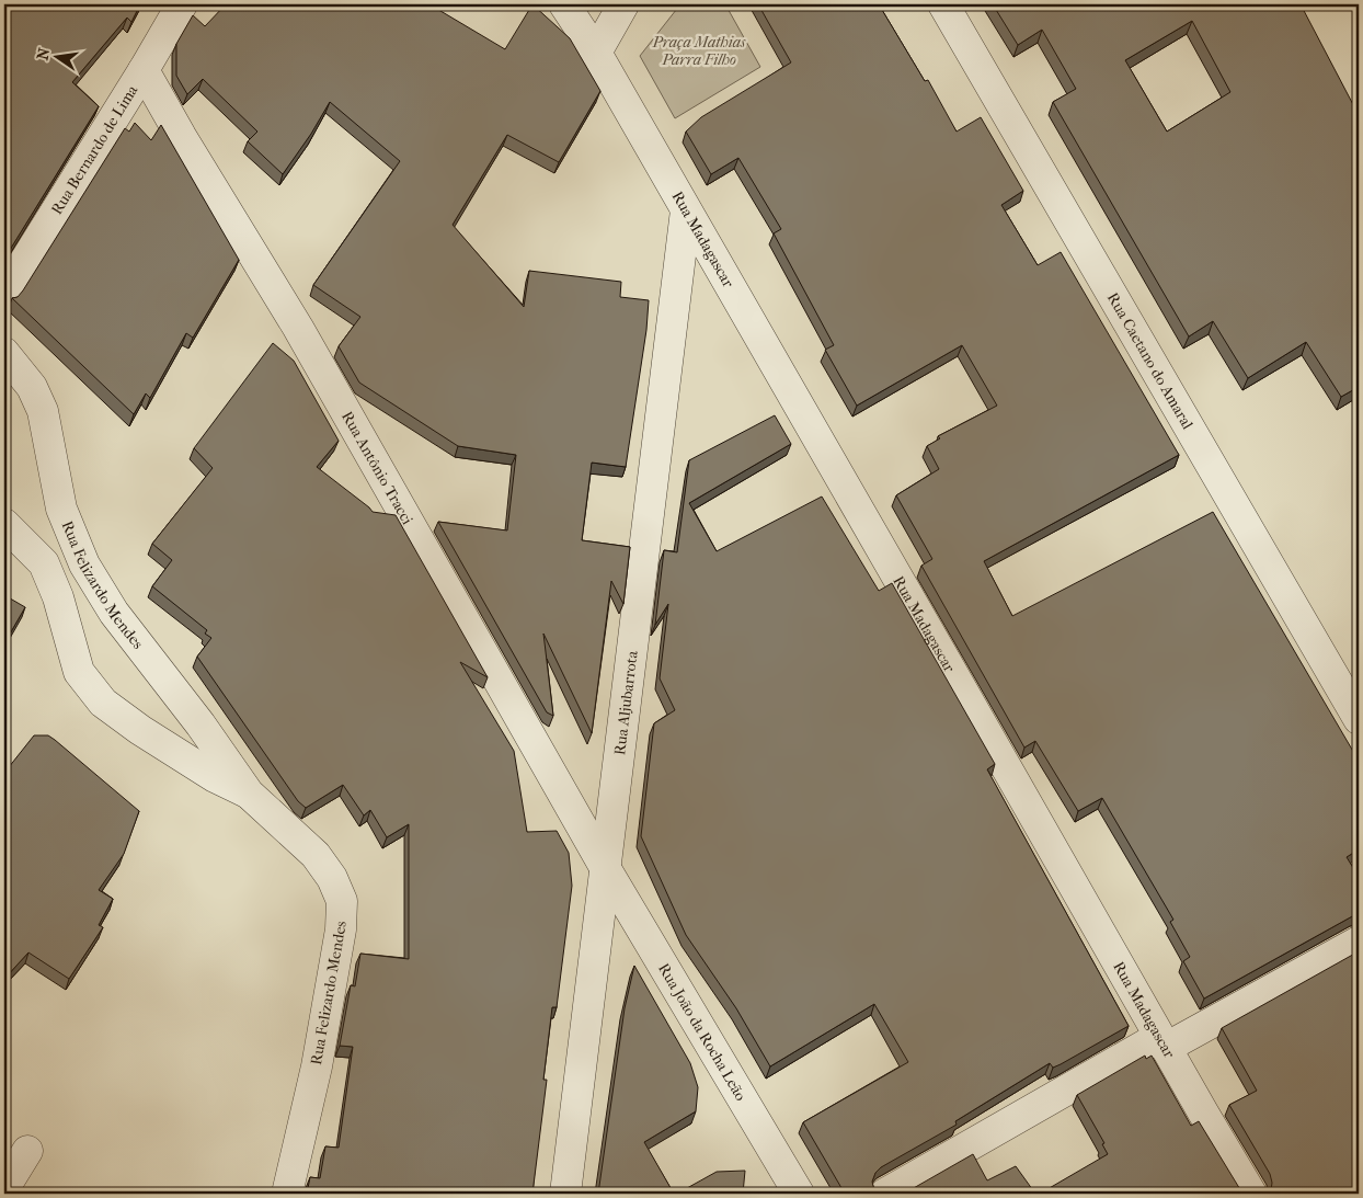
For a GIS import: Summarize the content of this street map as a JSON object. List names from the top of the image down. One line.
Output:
{"streets":{"street":["Rua Bernardo de Lima","Rua Madagascar","Rua Caetano do Amaral","Rua Antônio Tracci","Rua Felizardo Mendes","Rua Aljubarrota","Rua João da Rocha Leão"]},"crossings":[["Rua Bernardo de Lima","Rua Antônio Tracci"],["Rua Madagascar","Rua Aljubarrota"],["Rua Antônio Tracci","Rua Aljubarrota"],["Rua Antônio Tracci","Rua João da Rocha Leão"],["Rua Aljubarrota","Rua João da Rocha Leão"]],"parks":["Praça Mathias Parra Filho"],"north":"left"}
